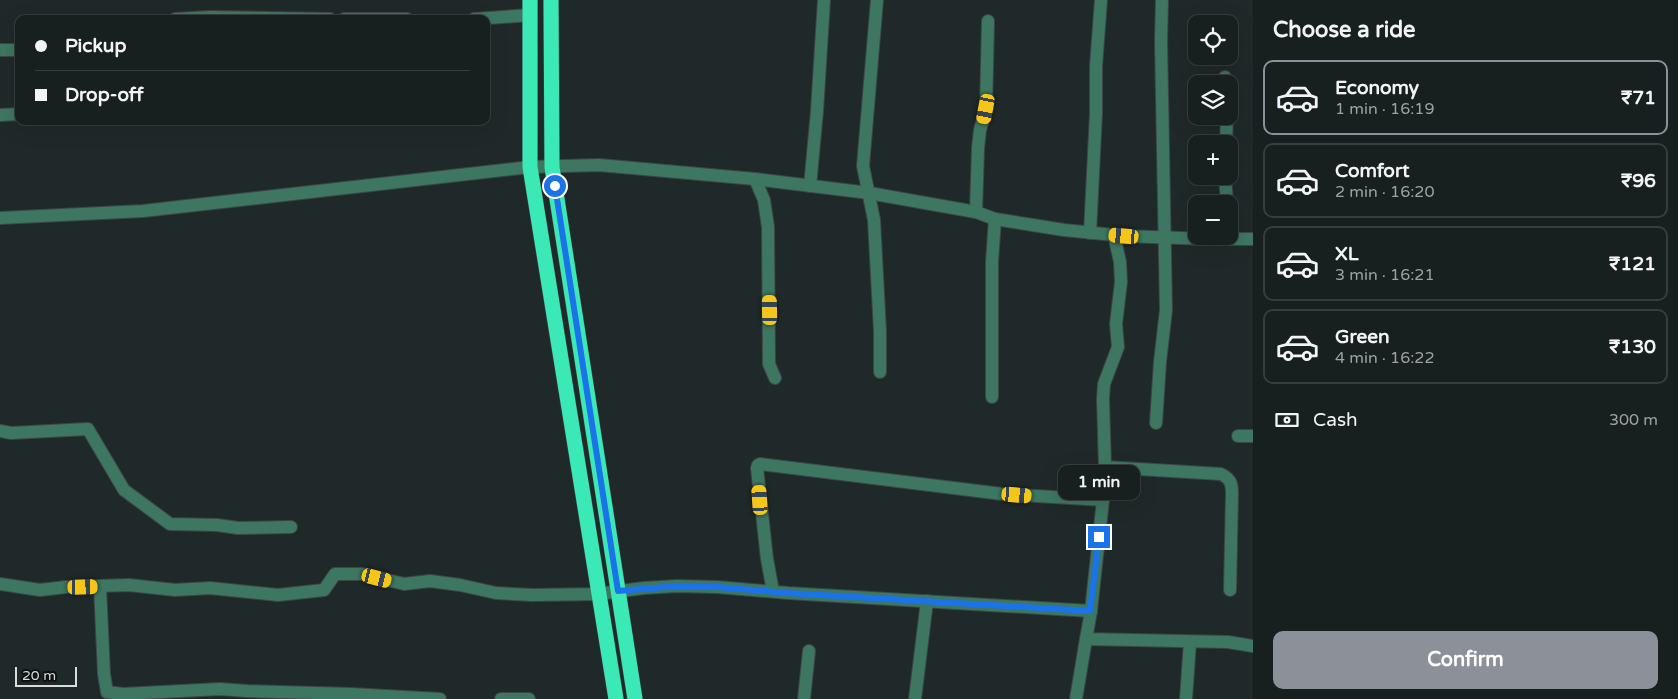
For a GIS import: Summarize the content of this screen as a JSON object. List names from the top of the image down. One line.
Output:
{"scale_bar":"20 m","page":{"heading":"Choose a ride","map_buttons":["+","−"],"banner":["Pickup","Drop-off"],"list":[{"name":"Economy","note":"1 min · 16:19","value":"₹71"},{"name":"Comfort","note":"2 min · 16:20","value":"₹96"},{"name":"XL","note":"3 min · 16:21","value":"₹121"},{"name":"Green","note":"4 min · 16:22","value":"₹130"}],"pay":["Cash","300 m"],"bubble":"1 min","buttons":"Confirm","scale":"20 m"}}
